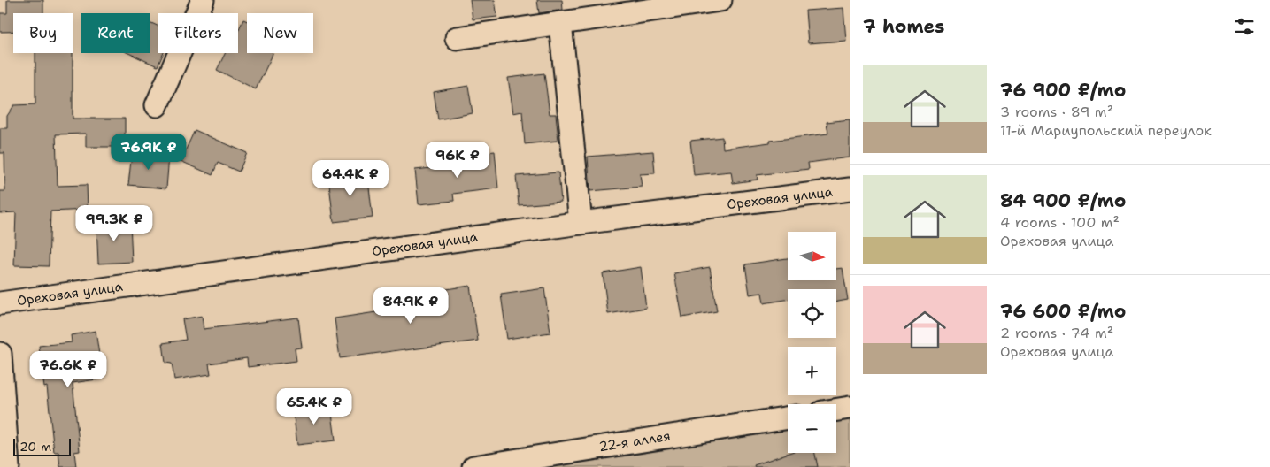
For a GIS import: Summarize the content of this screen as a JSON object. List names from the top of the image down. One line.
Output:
{"streets":{"street":["Ореховая улица","22-я аллея"]},"scale_bar":"20 m","north":"right","page":{"heading":"7 homes","chip":["Buy","Rent","Filters","New"],"list":[{"name":"76 900 ₽/mo","note":"3 rooms · 89 m² · 11-й Мариупольский переулок"},{"name":"84 900 ₽/mo","note":"4 rooms · 100 m² · Ореховая улица"},{"name":"76 600 ₽/mo","note":"2 rooms · 74 m² · Ореховая улица"}],"price":["76.9K ₽","96K ₽","64.4K ₽","99.3K ₽","84.9K ₽","76.6K ₽","65.4K ₽"],"map_buttons":["+","−"],"scale":"20 m"}}
